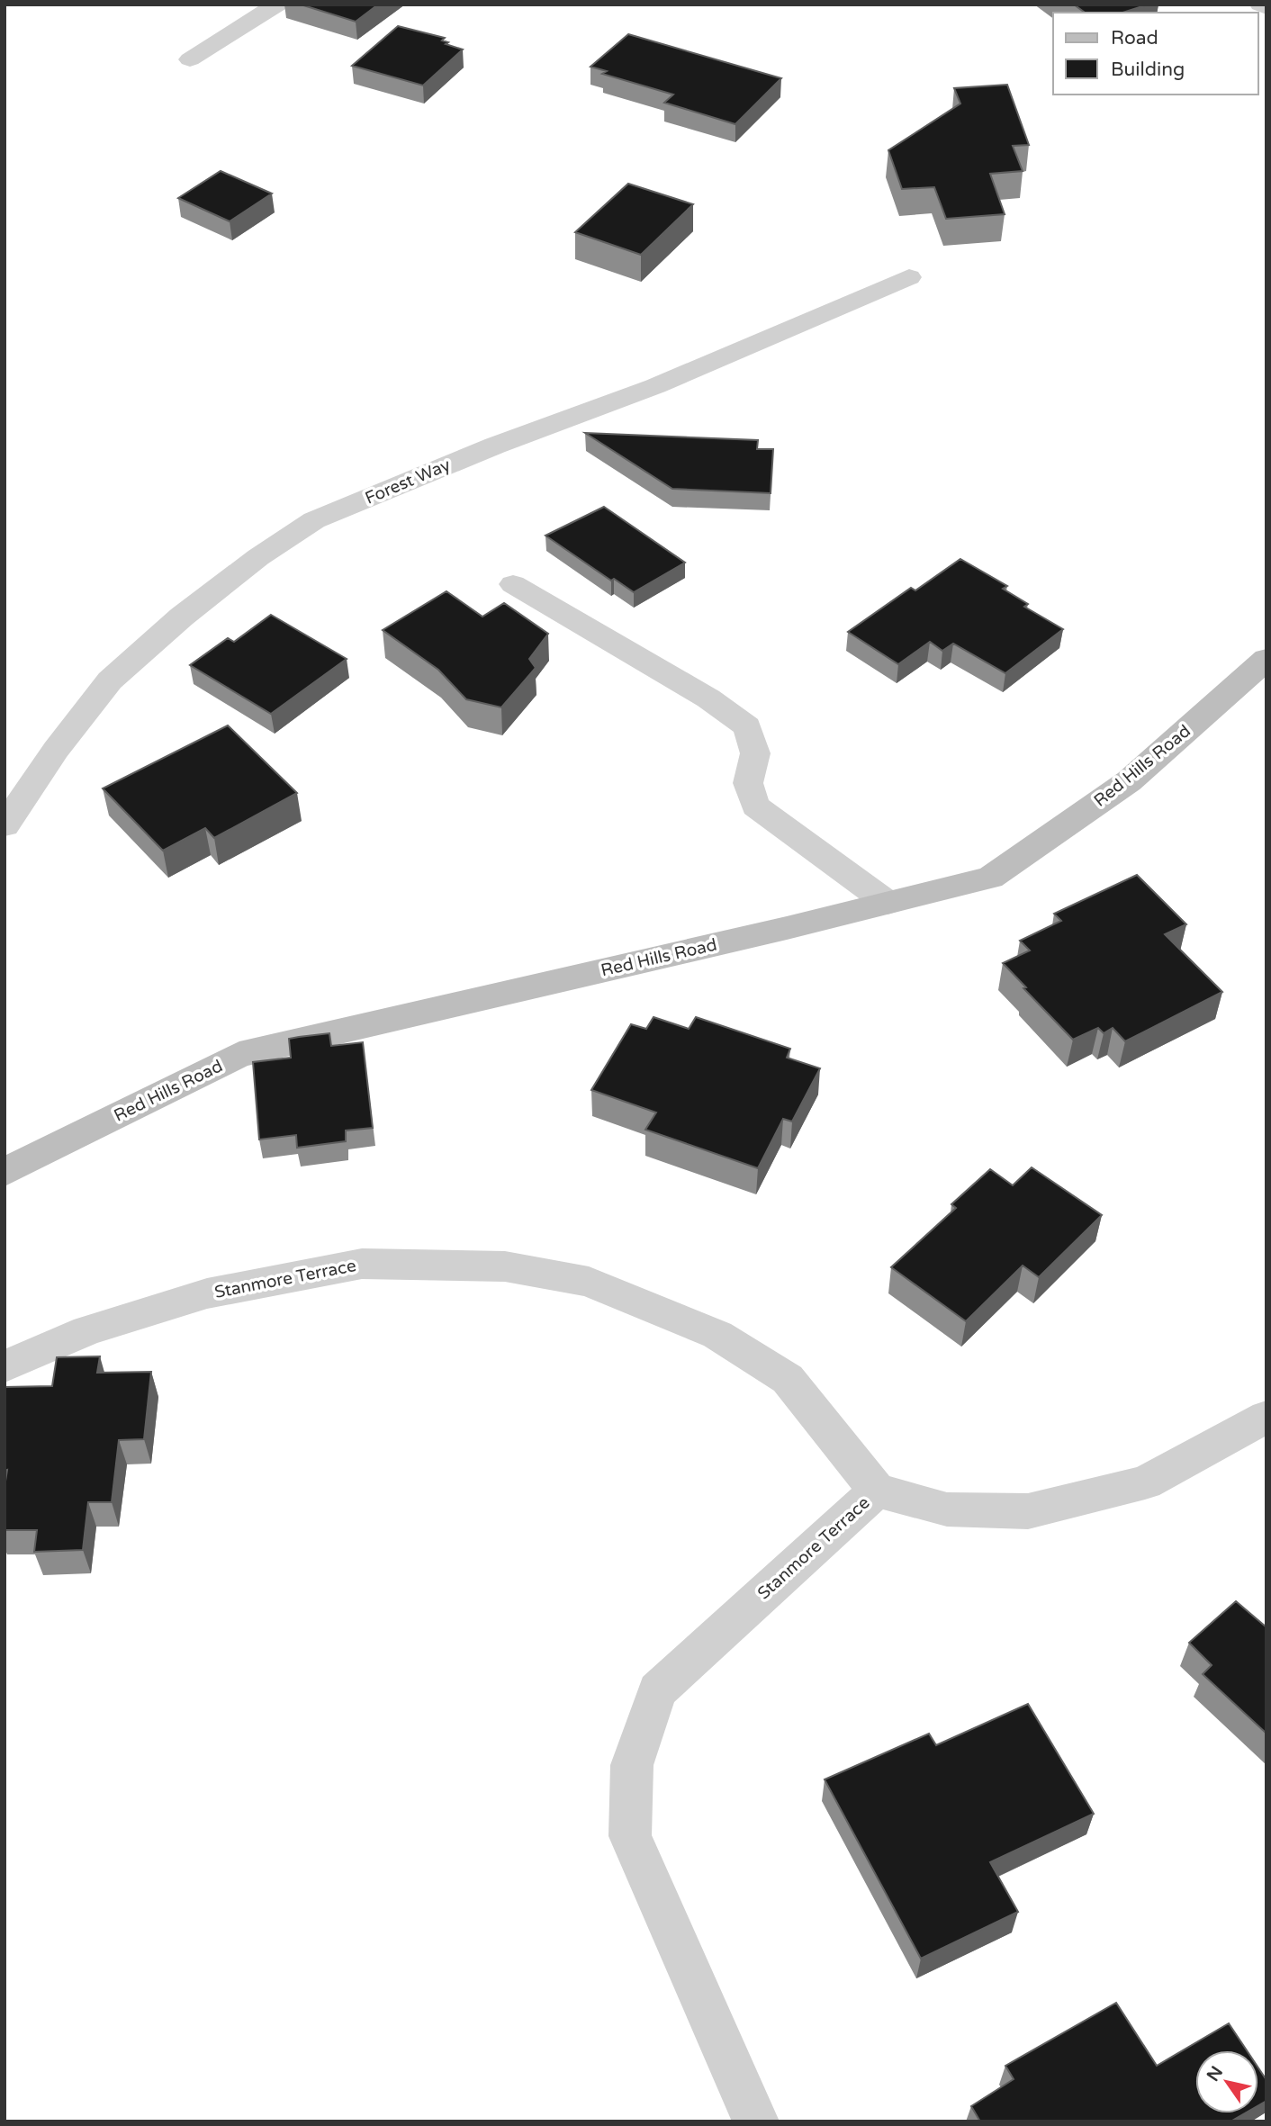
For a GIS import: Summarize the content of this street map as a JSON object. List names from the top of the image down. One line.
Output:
{"streets":{"main road":["Red Hills Road"],"street":["Forest Way","Stanmore Terrace"]},"legend":["Road","Building"],"north":"top left"}
